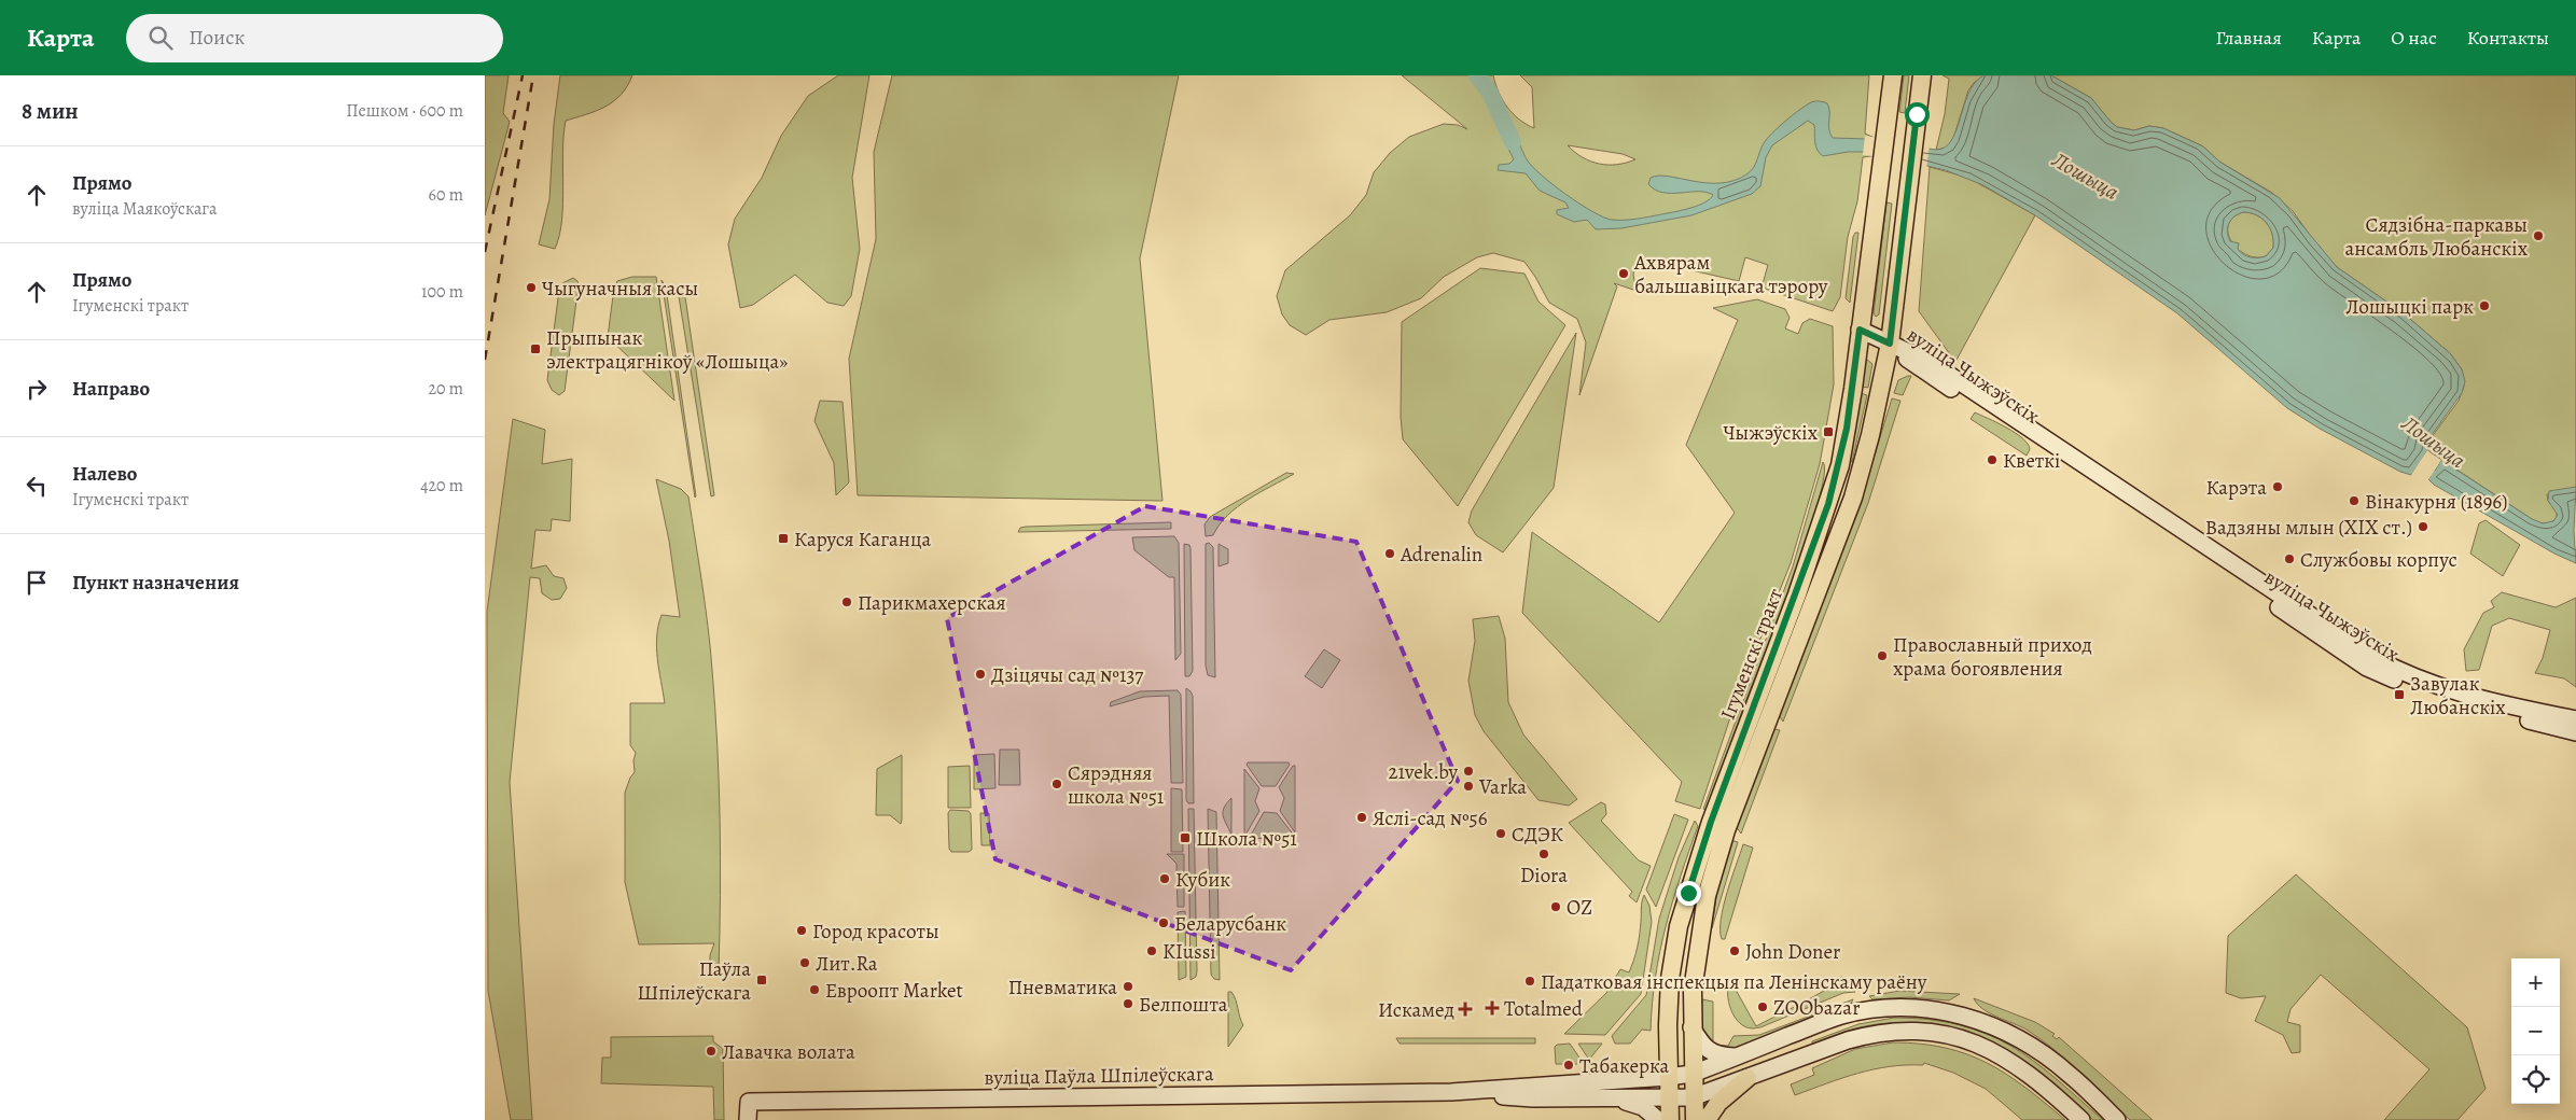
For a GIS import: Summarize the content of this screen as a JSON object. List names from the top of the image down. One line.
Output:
{"streets":{"main road":["Ігуменскі тракт"],"street":["вуліца Чыжэўскіх","вуліца Паўла Шпілеўскага"]},"crossings":[["вуліца Чыжэўскіх","Ігуменскі тракт"],["Ігуменскі тракт","вуліца Паўла Шпілеўскага"]],"water":["Лошыца"],"places":{"other":["Сядзібна-паркавы ансамбль Любанскіх","Ахвярам бальшавіцкага тэрору","Чыгуначныя касы","Лошыцкі парк","Кветкі","Карэта","Вінакурня (1896)","Вадзяны млын (XIX ст.)","Adrenalin","Службовы корпус","Парикмахерская","Православный приход храма богоявления","Дзіцячы сад №137","21vek.by","Сярэдняя школа №51","Varka","Яслі-сад №56","СДЭК","Diora","Кубик","OZ","Беларусбанк","Город красоты","KIussi","John Doner","Лит.Ra","Падатковая інспекцыя па Ленінскаму раёну","Пневматика","Евроопт Market","Белпошта","ZOObazar","Лавачка волата","Табакерка"],"transit":["Прыпынак электрацягнікоў «Лошыца»","Чыжэўскіх","Каруся Каганца","Завулак Любанскіх","Школа №51","Паўла Шпілеўскага"],"health":["Totalmed","Искамед"]},"page":{"header":"Карта","search":"Поиск","nav":["Главная","Карта","О нас","Контакты"],"heading":["8 мин","Пешком · 600 m"],"list":[["Прямо","вуліца Маякоўскага","60 m"],["Прямо","Ігуменскі тракт","100 m"],["Направо","20 m"],["Налево","Ігуменскі тракт","420 m"],"Пункт назначения"],"map_buttons":["+","−"]}}
